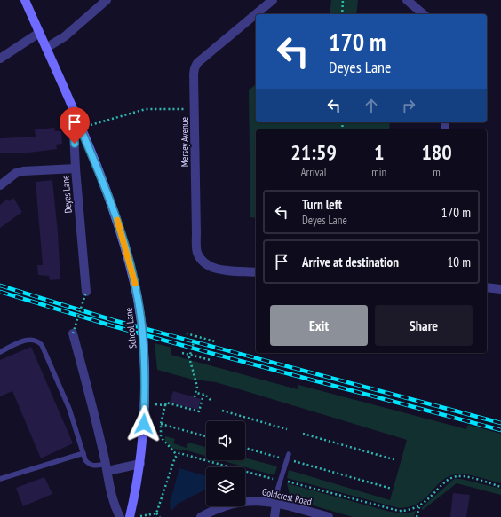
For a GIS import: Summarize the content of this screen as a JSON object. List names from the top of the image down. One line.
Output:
{"streets":{"street":["Mersey Avenue","Deyes Lane","School Lane","Goldcrest Road"]},"crossings":[["Deyes Lane","School Lane"]],"page":{"turn":["170 m","Deyes Lane"],"eta":["21:59","Arrival","1","min","180","m"],"list":[{"name":"Turn left","note":"Deyes Lane","value":"170 m"},{"name":"Arrive at destination","value":"10 m"}],"buttons":["Exit","Share"]}}
